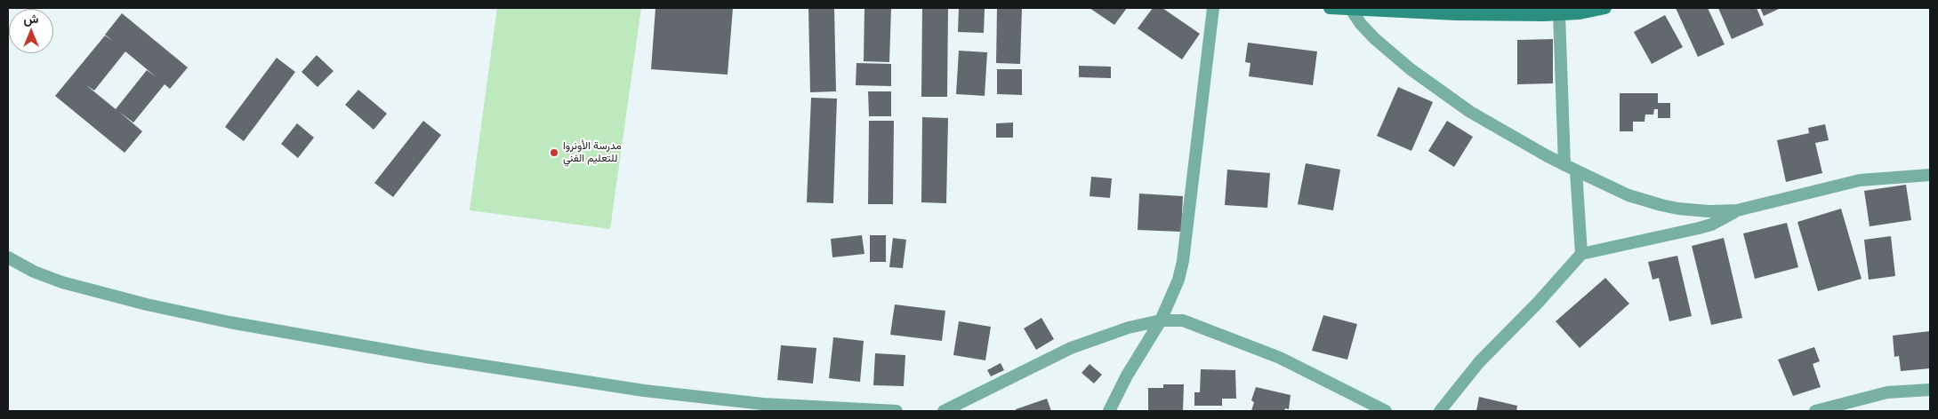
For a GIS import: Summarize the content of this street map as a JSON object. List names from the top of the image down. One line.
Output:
{"places":["مدرسة الأونروا للتعليم الفني"],"north":"top"}
